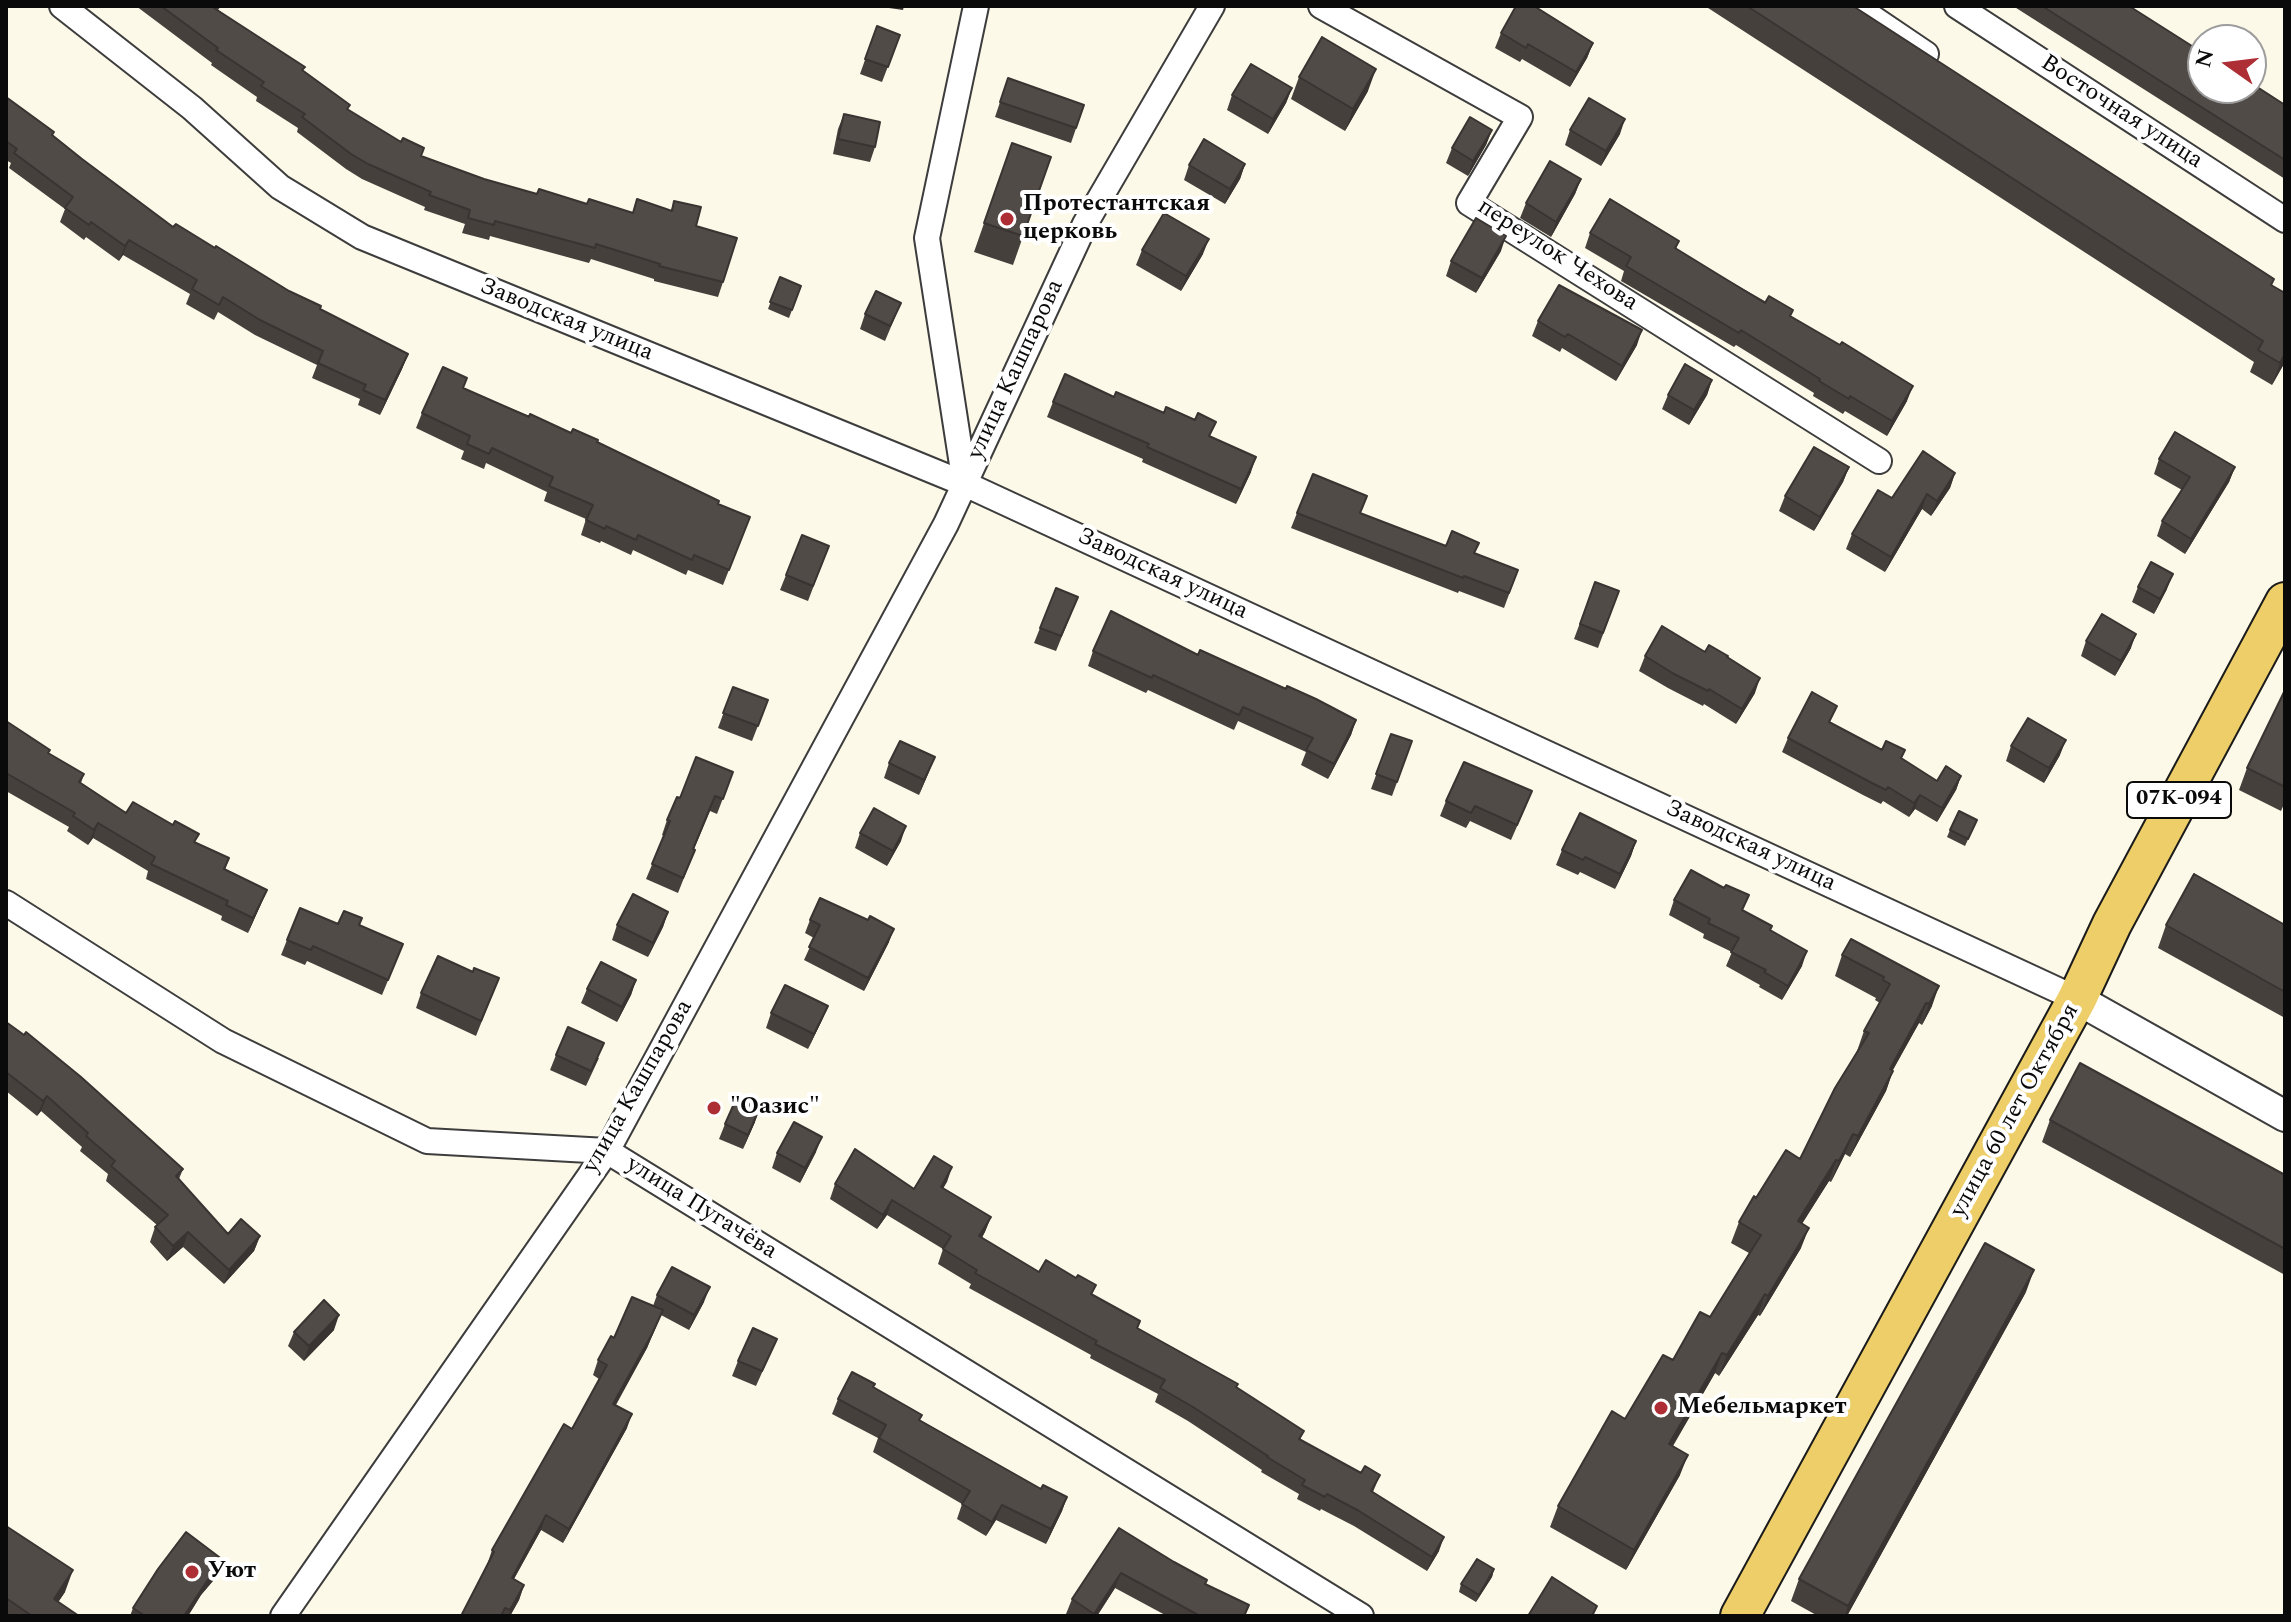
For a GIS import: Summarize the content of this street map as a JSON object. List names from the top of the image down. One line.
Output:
{"streets":{"main road":["07К-094","улица 60 лет Октября"],"street":["Восточная улица","переулок Чехова","Заводская улица","улица Кашпарова","улица Пугачёва"]},"crossings":[["Заводская улица","улица Кашпарова"],["Заводская улица","улица 60 лет Октября"],["улица Кашпарова","улица Пугачёва"]],"places":["Протестантская церковь","\"Оазис\"","Мебельмаркет","Уют"],"north":"left"}
